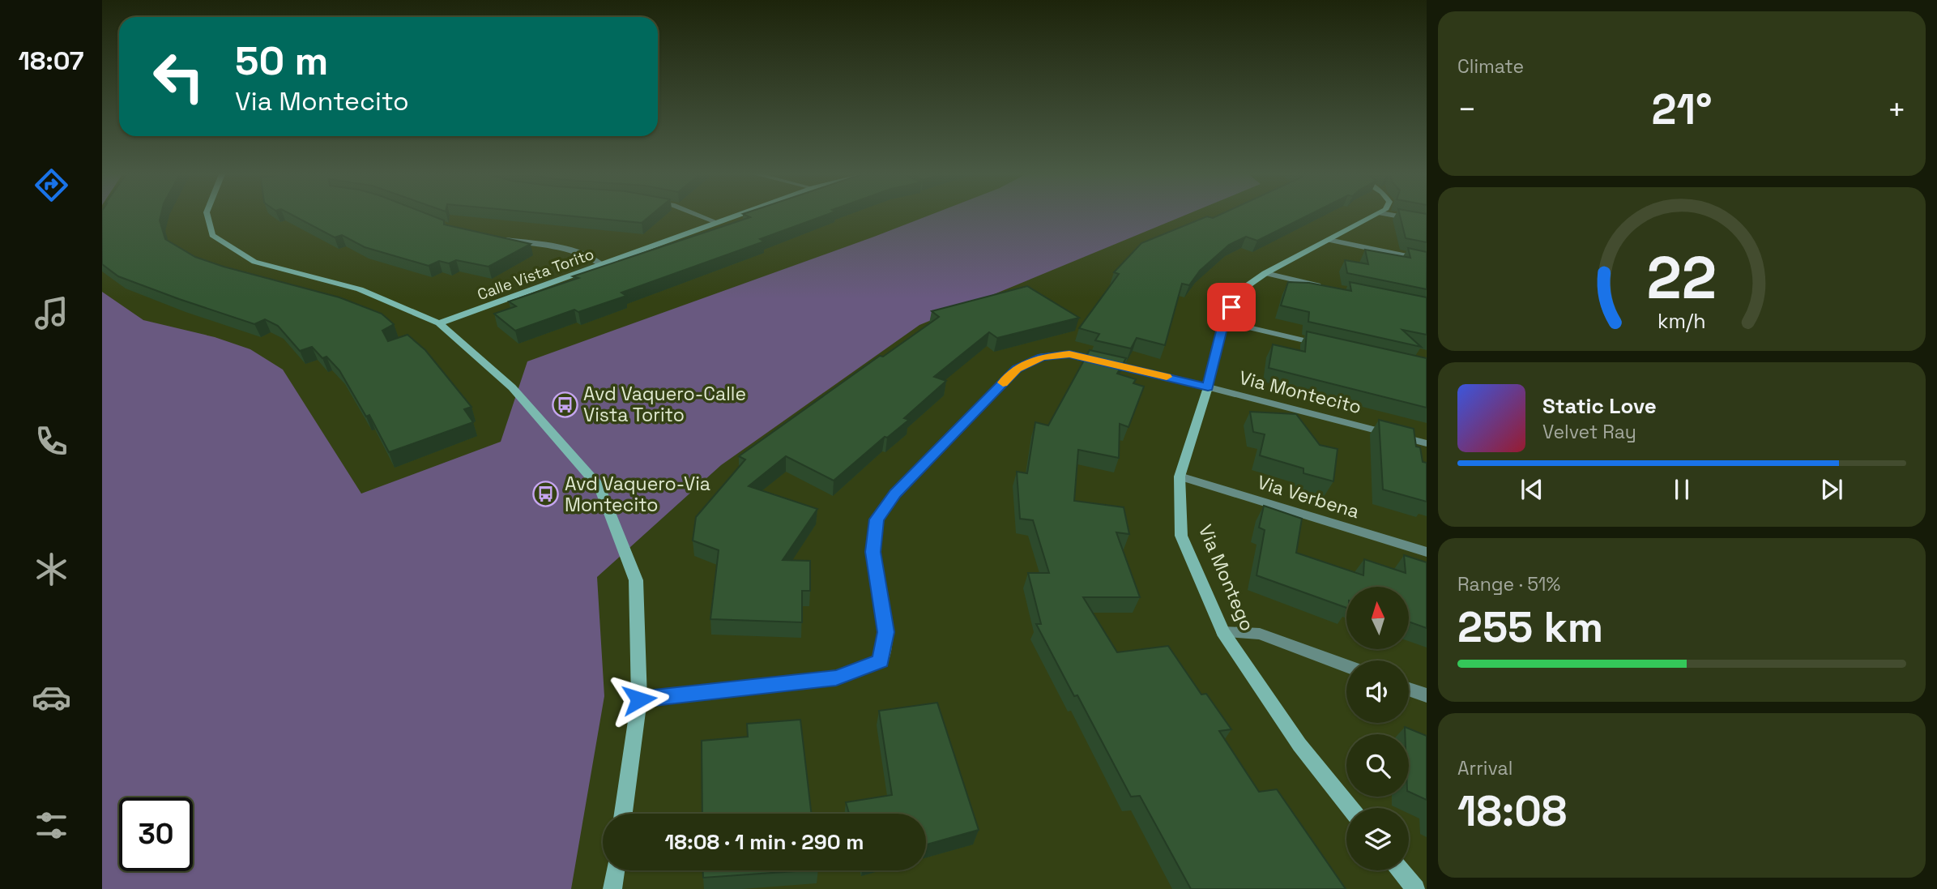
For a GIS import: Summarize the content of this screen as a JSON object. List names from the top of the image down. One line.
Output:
{"streets":{"street":["Calle Vista Torito","Via Montecito","Via Verbena","Via Montego"]},"crossings":[["Via Montecito","Via Montego"],["Via Verbena","Via Montego"]],"places":{"bus stop":["Avd Vaquero-Calle Vista Torito","Avd Vaquero-Via Montecito"]},"north":"top","page":{"tabs":"18:07","tile":["Climate",["Range · 51%","255 km"],["Arrival","18:08"]],"turn":["50 m","Via Montecito"],"heat":["−","21°","+"],"song":["Static Love","Velvet Ray"],"limit":"30","trip":"18:08 · 1 min · 290 m","gauge":["22","km/h"]}}
